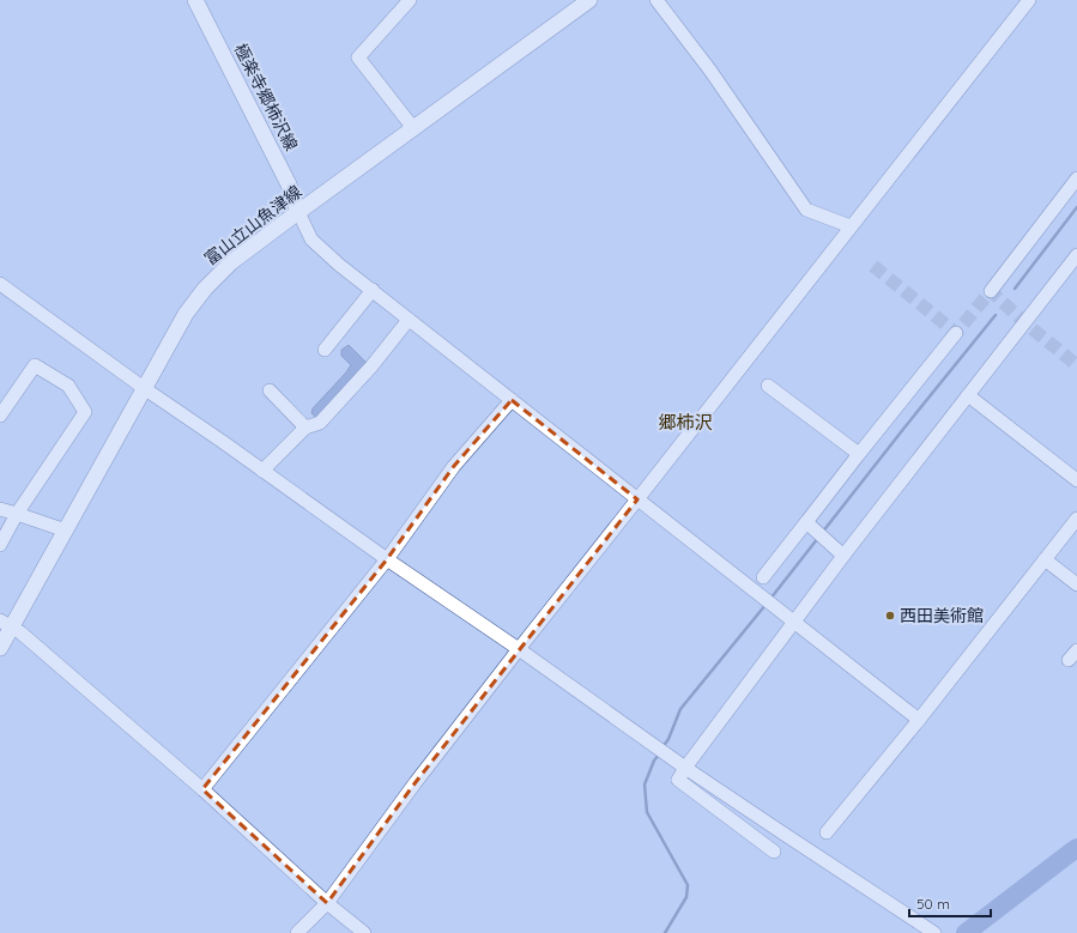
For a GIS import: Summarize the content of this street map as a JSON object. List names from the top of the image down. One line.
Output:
{"streets":{"main road":["極楽寺郷柿沢線","富山立山魚津線"]},"crossings":[["極楽寺郷柿沢線","富山立山魚津線"]],"districts":["郷柿沢"],"places":["西田美術館"],"scale_bar":"50 m"}
